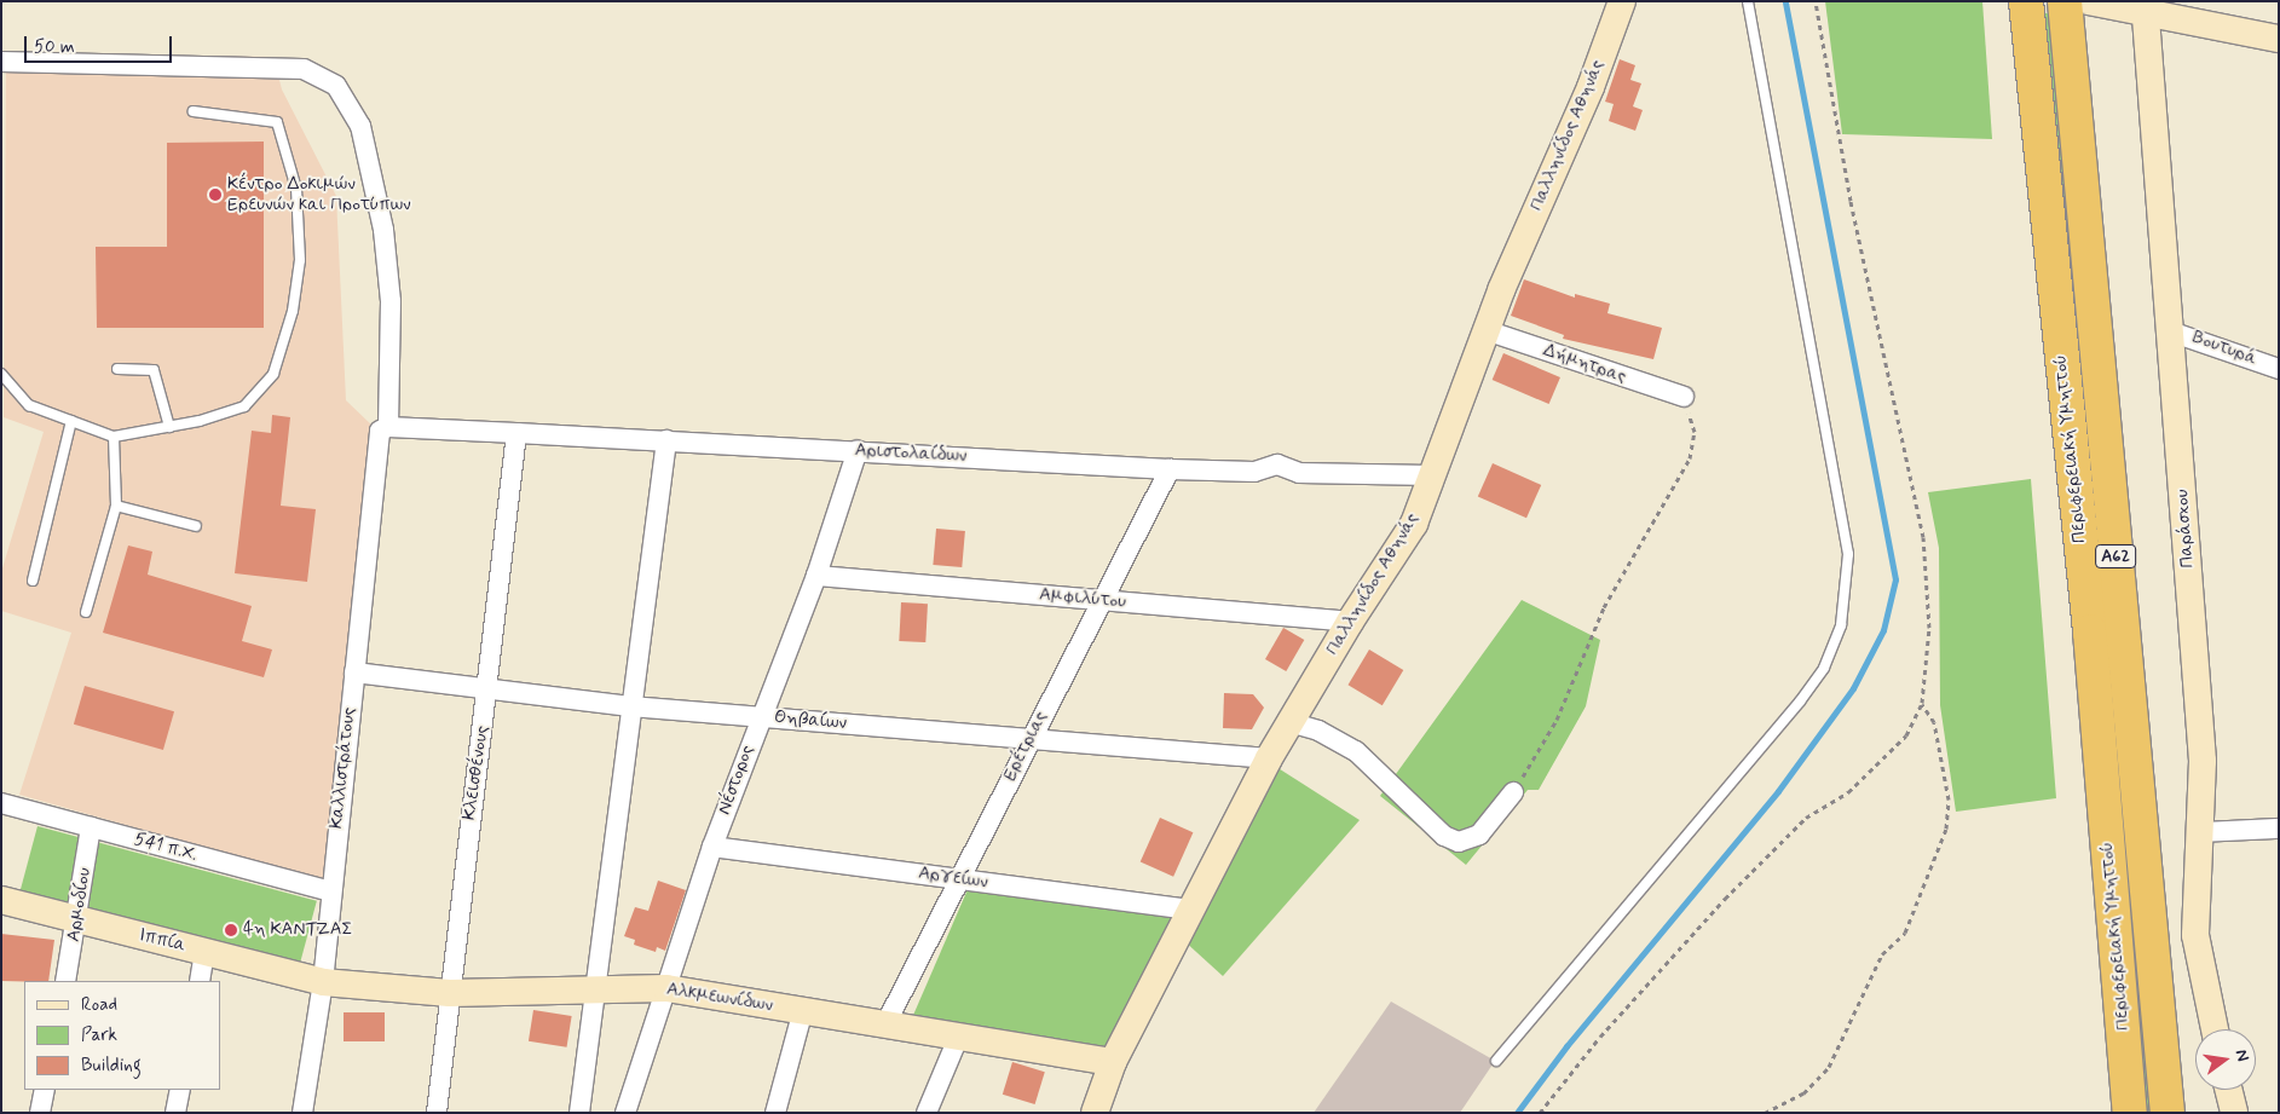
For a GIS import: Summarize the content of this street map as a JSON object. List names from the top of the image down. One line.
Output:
{"streets":{"highway":["Περιφερειακή Υμηττού","Α62"],"street":["Παλληνίδος Αθηνάς","Βουτυρά","Δήμητρας","Αριστολαίδων","Παράσχου","Αμφιλύτου","Θηβαίων","Ερέτριας","Καλλιστράτους","Κλεισθένους","Νέστορος","541 π.Χ.","Αργείων","Αρμοδίου","Ιππία","Αλκμεωνίδων"]},"crossings":[["Παλληνίδος Αθηνάς","Δήμητρας"],["Παλληνίδος Αθηνάς","Αριστολαίδων"],["Παλληνίδος Αθηνάς","Αμφιλύτου"],["Παλληνίδος Αθηνάς","Θηβαίων"],["Παλληνίδος Αθηνάς","Αργείων"],["Παλληνίδος Αθηνάς","Αλκμεωνίδων"],["Βουτυρά","Παράσχου"],["Αριστολαίδων","Ερέτριας"],["Αριστολαίδων","Καλλιστράτους"],["Αριστολαίδων","Κλεισθένους"],["Αριστολαίδων","Νέστορος"],["Αμφιλύτου","Ερέτριας"],["Αμφιλύτου","Νέστορος"],["Θηβαίων","Ερέτριας"],["Θηβαίων","Καλλιστράτους"],["Θηβαίων","Κλεισθένους"],["Θηβαίων","Νέστορος"],["Ερέτριας","Αργείων"],["Ερέτριας","Αλκμεωνίδων"],["Καλλιστράτους","541 π.Χ."],["Καλλιστράτους","Ιππία"],["Καλλιστράτους","Αλκμεωνίδων"],["Κλεισθένους","Αλκμεωνίδων"],["Νέστορος","Αργείων"],["Νέστορος","Αλκμεωνίδων"],["541 π.Χ.","Αρμοδίου"],["Αρμοδίου","Ιππία"],["Ιππία","Αλκμεωνίδων"]],"places":["Κέντρο Δοκιμών Ερευνών και Προτύπων","4η ΚΑΝΤΖΑΣ"],"legend":["Road","Park","Building"],"scale_bar":"50 m","north":"right"}
